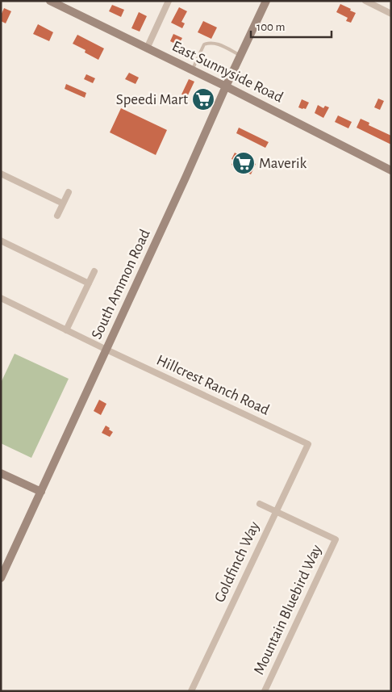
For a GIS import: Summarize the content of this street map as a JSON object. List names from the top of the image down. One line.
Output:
{"streets":{"street":["East Sunnyside Road","South Ammon Road","Hillcrest Ranch Road","Goldfinch Way","Mountain Bluebird Way"]},"crossings":[["East Sunnyside Road","South Ammon Road"],["South Ammon Road","Hillcrest Ranch Road"],["Hillcrest Ranch Road","Goldfinch Way"],["Goldfinch Way","Mountain Bluebird Way"]],"places":{"supermarket":["Speedi Mart","Maverik"]},"scale_bar":"100 m"}
